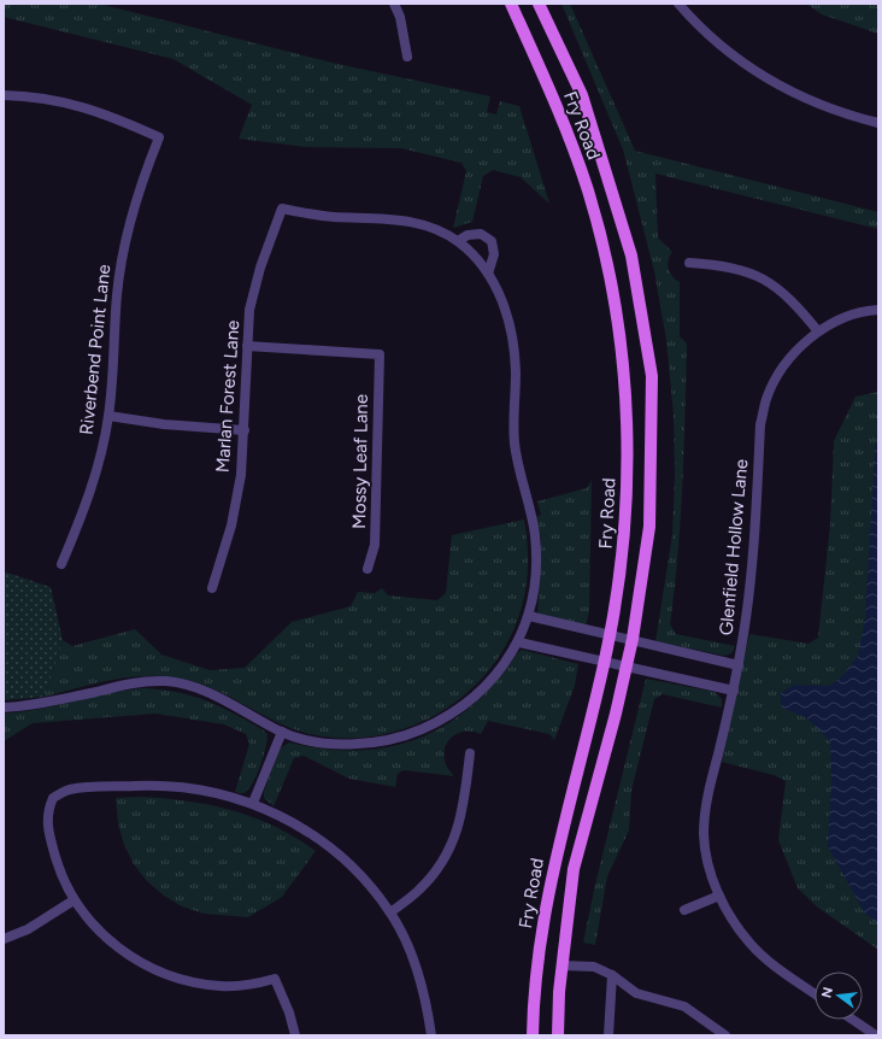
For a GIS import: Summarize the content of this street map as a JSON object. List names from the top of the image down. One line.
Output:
{"streets":{"main road":["Fry Road"],"street":["Riverbend Point Lane","Marlan Forest Lane","Mossy Leaf Lane","Glenfield Hollow Lane"]},"crossings":[["Marlan Forest Lane","Mossy Leaf Lane"]],"north":"left"}
